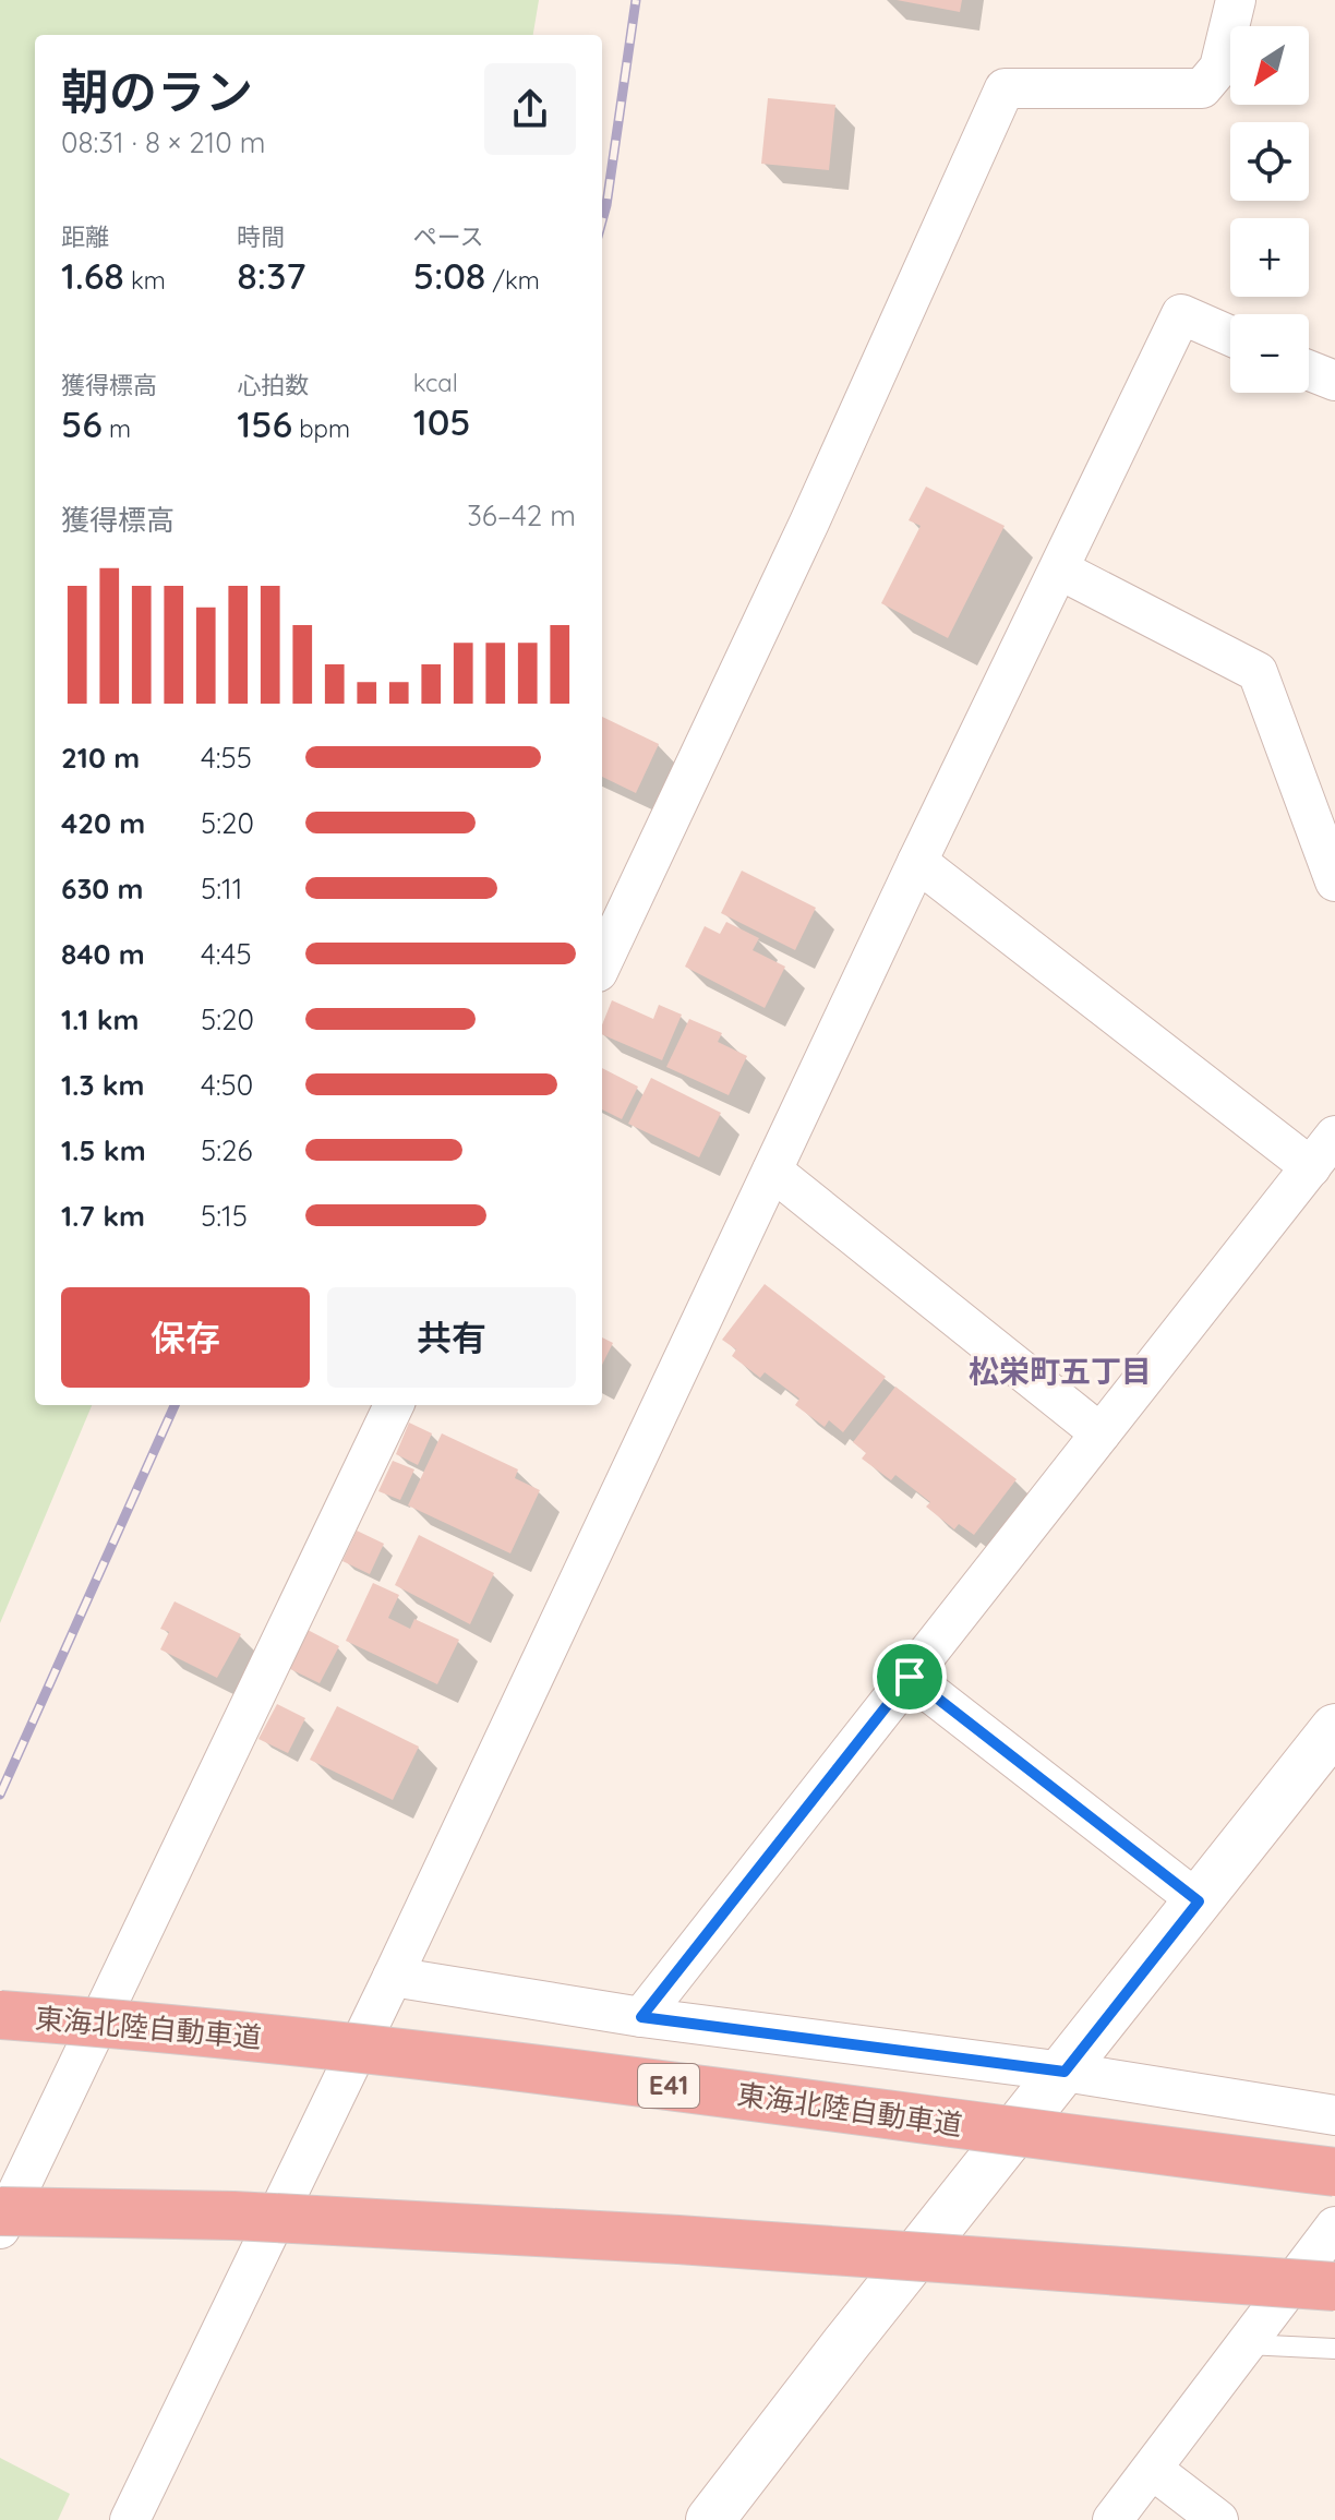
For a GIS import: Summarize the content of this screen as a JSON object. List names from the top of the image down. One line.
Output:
{"streets":{"highway":["東海北陸自動車道","E41"]},"districts":["松栄町五丁目"],"north":"bottom left","page":{"map_buttons":["+","−"],"heading":["朝のラン","08:31 · 8 × 210 m"],"stats":[["距離","1.68 km"],["時間","8:37"],["ペース","5:08 /km"],["獲得標高","56 m"],["心拍数","156 bpm"],["kcal","105"]],"chart":["獲得標高","36–42 m"],"list":[{"name":"210 m","note":"4:55"},{"name":"420 m","note":"5:20"},{"name":"630 m","note":"5:11"},{"name":"840 m","note":"4:45"},{"name":"1.1 km","note":"5:20"},{"name":"1.3 km","note":"4:50"},{"name":"1.5 km","note":"5:26"},{"name":"1.7 km","note":"5:15"}],"buttons":["保存","共有"]}}
